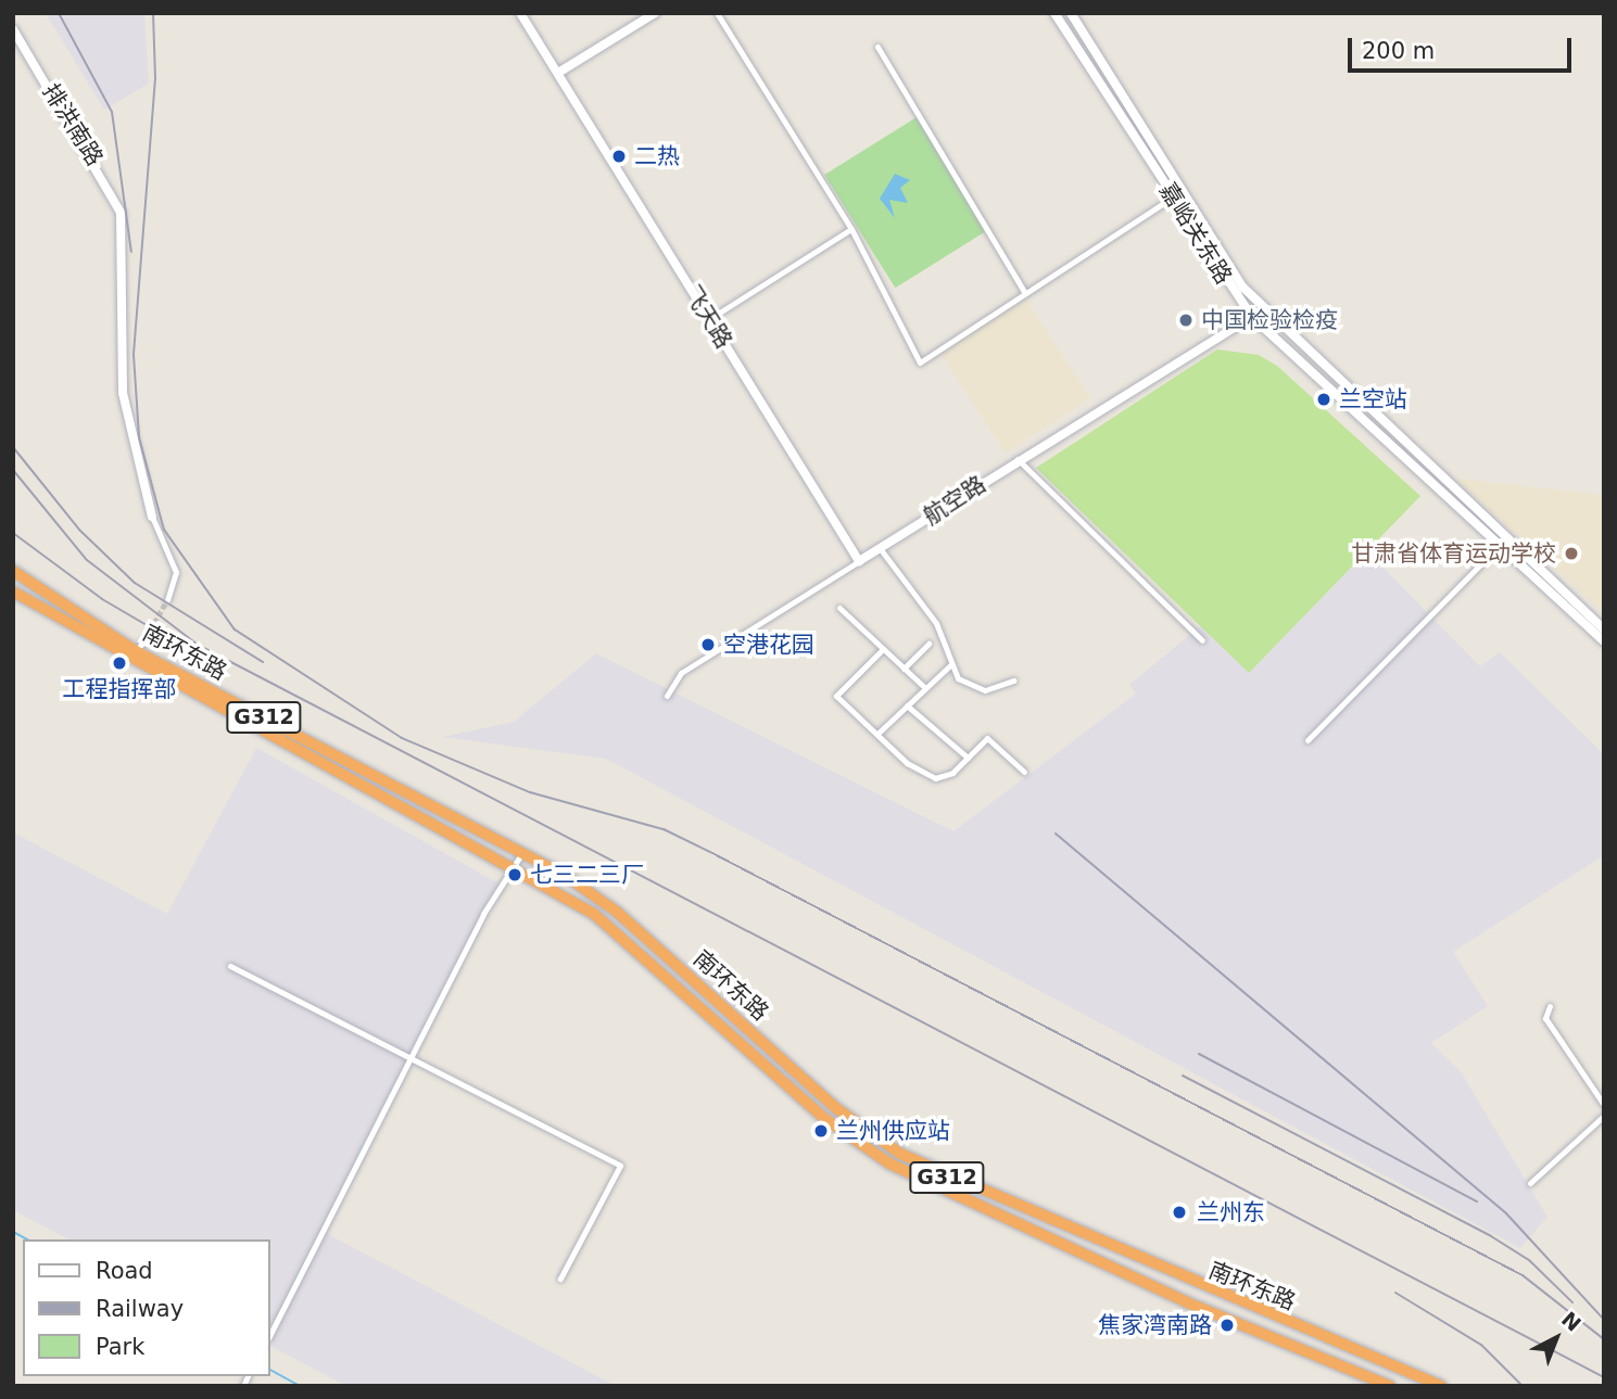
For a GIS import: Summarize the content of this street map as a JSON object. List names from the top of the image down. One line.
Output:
{"streets":{"highway":["南环东路","G312"],"main road":["排洪南路","嘉峪关东路","飞天路","航空路"]},"crossings":[["嘉峪关东路","航空路"],["飞天路","航空路"]],"places":["二热","中国检验检疫","兰空站","甘肃省体育运动学校","空港花园","工程指挥部","七三二三厂","兰州供应站","兰州东","焦家湾南路"],"legend":["Road","Railway","Park"],"scale_bar":"200 m","north":"top right"}
